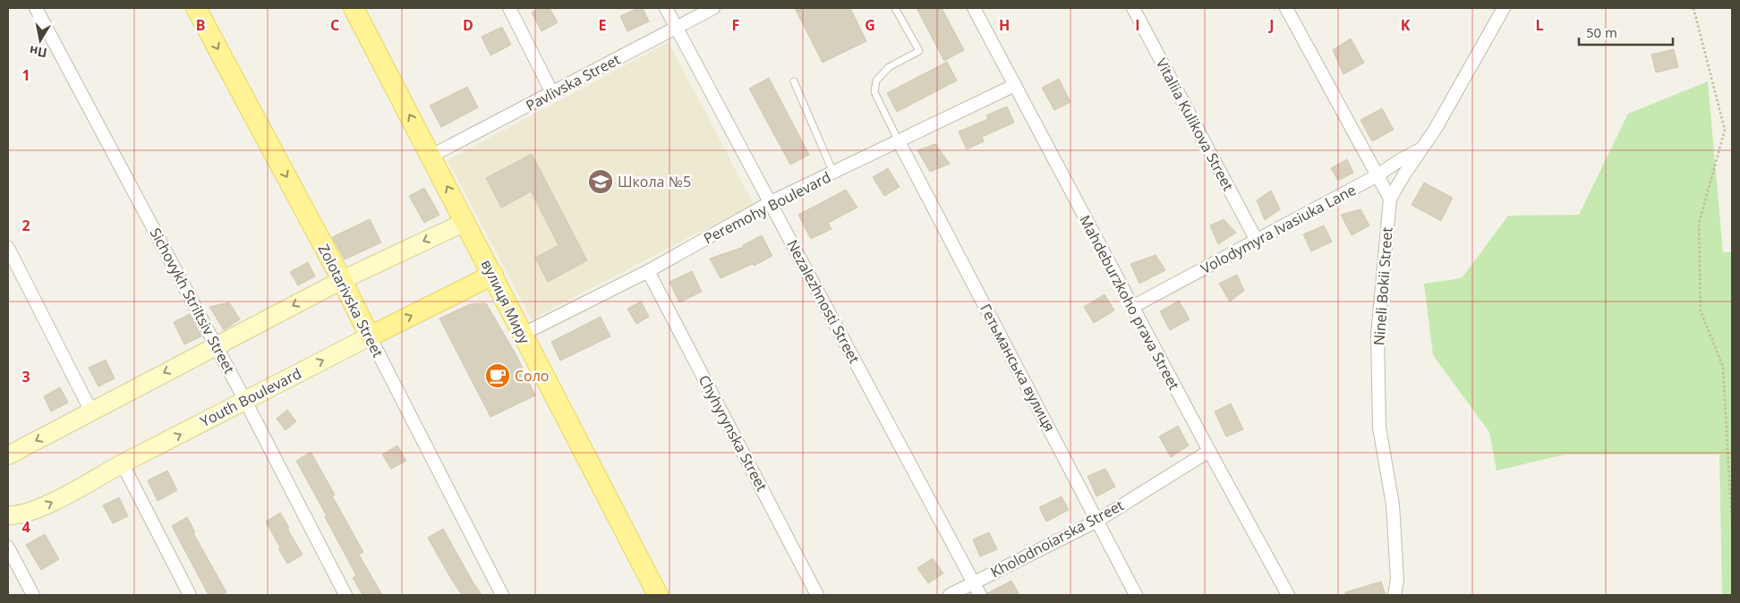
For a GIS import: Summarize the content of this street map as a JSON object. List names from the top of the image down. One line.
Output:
{"streets":{"main road":["Zolotarivska Street","вулиця Миру","Youth Boulevard"],"street":["Pavlivska Street","Vitaliia Kulikova Street","Peremohy Boulevard","Volodymyra Ivasiuka Lane","Nineli Bokii Street","Sichovykh Striltsiv Street","Nezalezhnosti Street","Mahdeburzkoho prava Street","Гетьманська вулиця","Chyhyrynska Street","Kholodnoiarska Street"]},"crossings":[["Pavlivska Street","вулиця Миру"],["Pavlivska Street","Nezalezhnosti Street"],["Vitaliia Kulikova Street","Volodymyra Ivasiuka Lane"],["Peremohy Boulevard","вулиця Миру"],["Peremohy Boulevard","Nezalezhnosti Street"],["Peremohy Boulevard","Mahdeburzkoho prava Street"],["Peremohy Boulevard","Гетьманська вулиця"],["Peremohy Boulevard","Chyhyrynska Street"],["Volodymyra Ivasiuka Lane","Nineli Bokii Street"],["Volodymyra Ivasiuka Lane","Mahdeburzkoho prava Street"],["Sichovykh Striltsiv Street","Youth Boulevard"],["Zolotarivska Street","Youth Boulevard"],["вулиця Миру","Youth Boulevard"],["Nezalezhnosti Street","Kholodnoiarska Street"],["Mahdeburzkoho prava Street","Kholodnoiarska Street"],["Гетьманська вулиця","Kholodnoiarska Street"]],"one_way":["Zolotarivska Street","вулиця Миру"],"places":{"school or university":["Школа №5"],"cafe":["Соло"]},"scale_bar":"50 m","north":"bottom","grid":{"columns":["B","C","D","E","F","G","H","I","J","K","L"],"rows":["1","2","3","4"]}}
